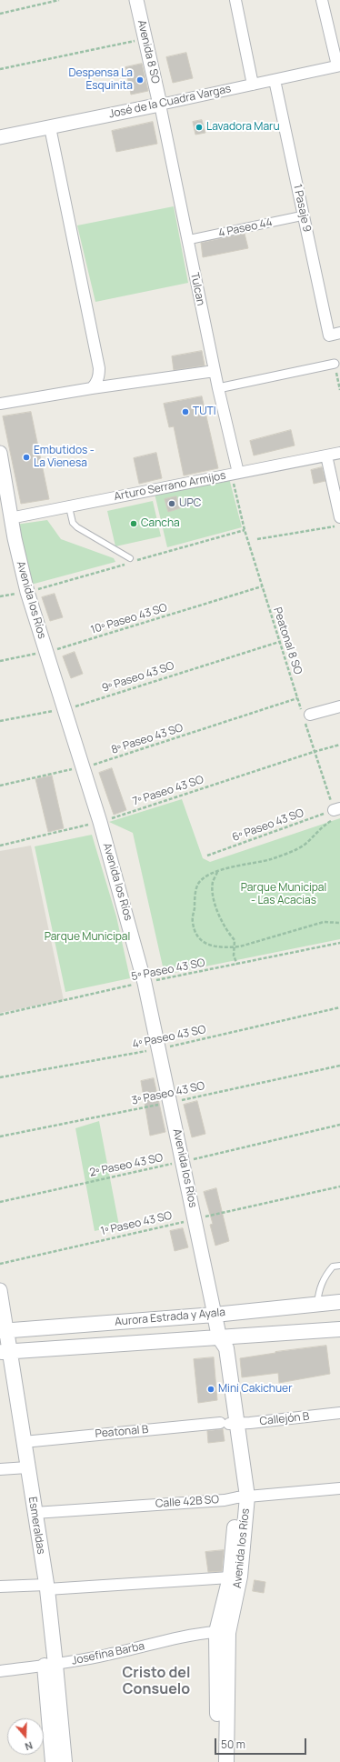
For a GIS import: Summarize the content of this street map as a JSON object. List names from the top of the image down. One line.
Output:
{"streets":{"main road":["Avenida los Ríos","Aurora Estrada y Ayala","Esmeraldas"],"street":["Avenida 8 SO","José de la Cuadra Vargas","1 Pasaje 9","4 Paseo 44","Tulcan","Arturo Serrano Armijos","Callejón B","Peatonal B","Calle 42B SO","Josefina Barba"],"path":["10º Paseo 43 SO","Peatonal 8 SO","9º Paseo 43 SO","8º Paseo 43 SO","7º Paseo 43 SO","6º Paseo 43 SO","5º Paseo 43 SO","4º Paseo 43 SO","3º Paseo 43 SO","2º Paseo 43 SO","1º Paseo 43 SO"]},"crossings":[["Avenida 8 SO","José de la Cuadra Vargas"],["Avenida 8 SO","Tulcan"],["José de la Cuadra Vargas","1 Pasaje 9"],["José de la Cuadra Vargas","Tulcan"],["1 Pasaje 9","4 Paseo 44"],["4 Paseo 44","Tulcan"],["Tulcan","Arturo Serrano Armijos"],["Tulcan","Peatonal 8 SO"],["Arturo Serrano Armijos","Avenida los Ríos"],["Arturo Serrano Armijos","Peatonal 8 SO"],["Avenida los Ríos","10º Paseo 43 SO"],["Avenida los Ríos","9º Paseo 43 SO"],["Avenida los Ríos","8º Paseo 43 SO"],["Avenida los Ríos","7º Paseo 43 SO"],["Avenida los Ríos","5º Paseo 43 SO"],["Avenida los Ríos","4º Paseo 43 SO"],["Avenida los Ríos","3º Paseo 43 SO"],["Avenida los Ríos","2º Paseo 43 SO"],["Avenida los Ríos","1º Paseo 43 SO"],["Avenida los Ríos","Aurora Estrada y Ayala"],["Avenida los Ríos","Callejón B"],["Avenida los Ríos","Peatonal B"],["Avenida los Ríos","Calle 42B SO"],["Avenida los Ríos","Josefina Barba"],["10º Paseo 43 SO","Peatonal 8 SO"],["Peatonal 8 SO","9º Paseo 43 SO"],["Peatonal 8 SO","8º Paseo 43 SO"],["Peatonal 8 SO","7º Paseo 43 SO"],["Peatonal 8 SO","6º Paseo 43 SO"],["Aurora Estrada y Ayala","Esmeraldas"],["Callejón B","Peatonal B"],["Peatonal B","Esmeraldas"],["Calle 42B SO","Esmeraldas"],["Esmeraldas","Josefina Barba"]],"districts":["Cristo del Consuelo"],"parks":["Parque Municipal - Las Acacias","Parque Municipal"],"places":["Despensa La Esquinita","Lavadora Maru","TUTI","Embutidos - La Vienesa","UPC","Cancha","Mini Cakichuer"],"scale_bar":"50 m","north":"bottom"}
